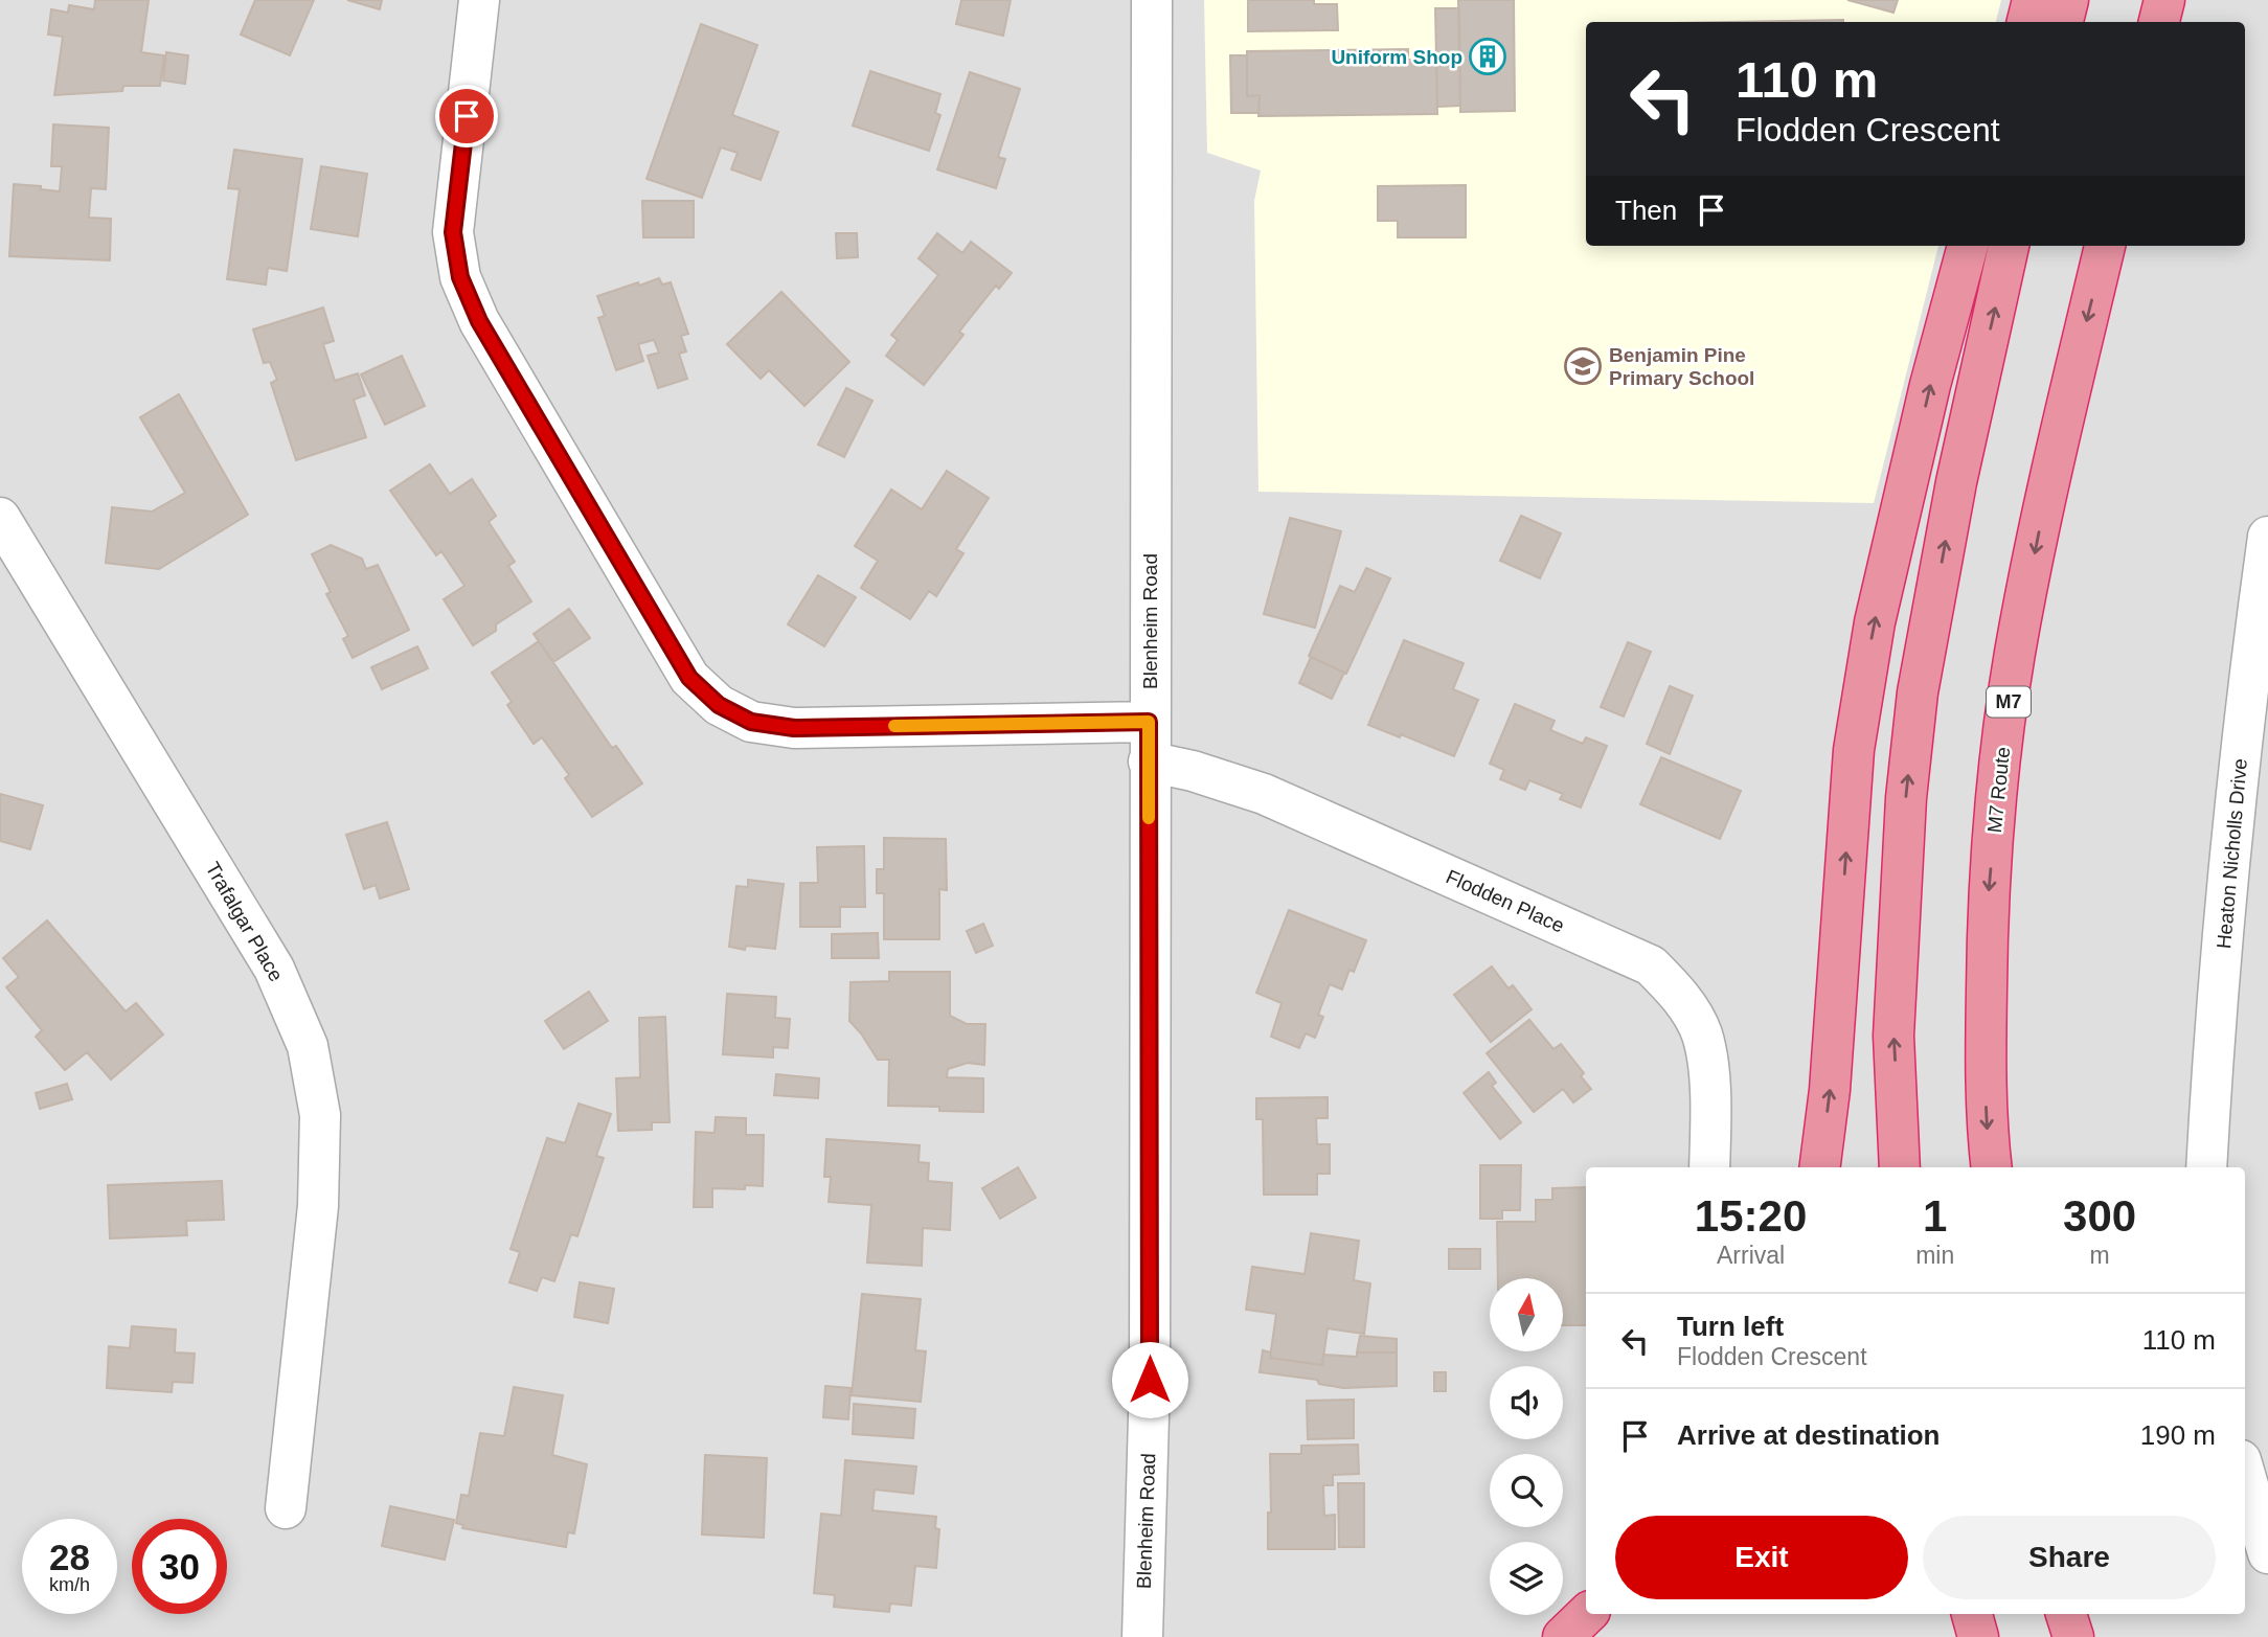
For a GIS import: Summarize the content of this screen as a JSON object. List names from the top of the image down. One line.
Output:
{"streets":{"highway":["M7","M7 Route"],"street":["Blenheim Road","Heaton Nicholls Drive","Flodden Place","Trafalgar Place"]},"crossings":[["Blenheim Road","Flodden Place"]],"places":{"building":["Uniform Shop"],"school or university":["Benjamin Pine Primary School"]},"north":"top","page":{"turn":["110 m","Flodden Crescent"],"then":"Then","eta":["15:20","Arrival","1","min","300","m"],"list":[{"name":"Turn left","note":"Flodden Crescent","value":"110 m"},{"name":"Arrive at destination","value":"190 m"}],"buttons":["Exit","Share"],"speed":"28 km/h","limit":"30"}}
